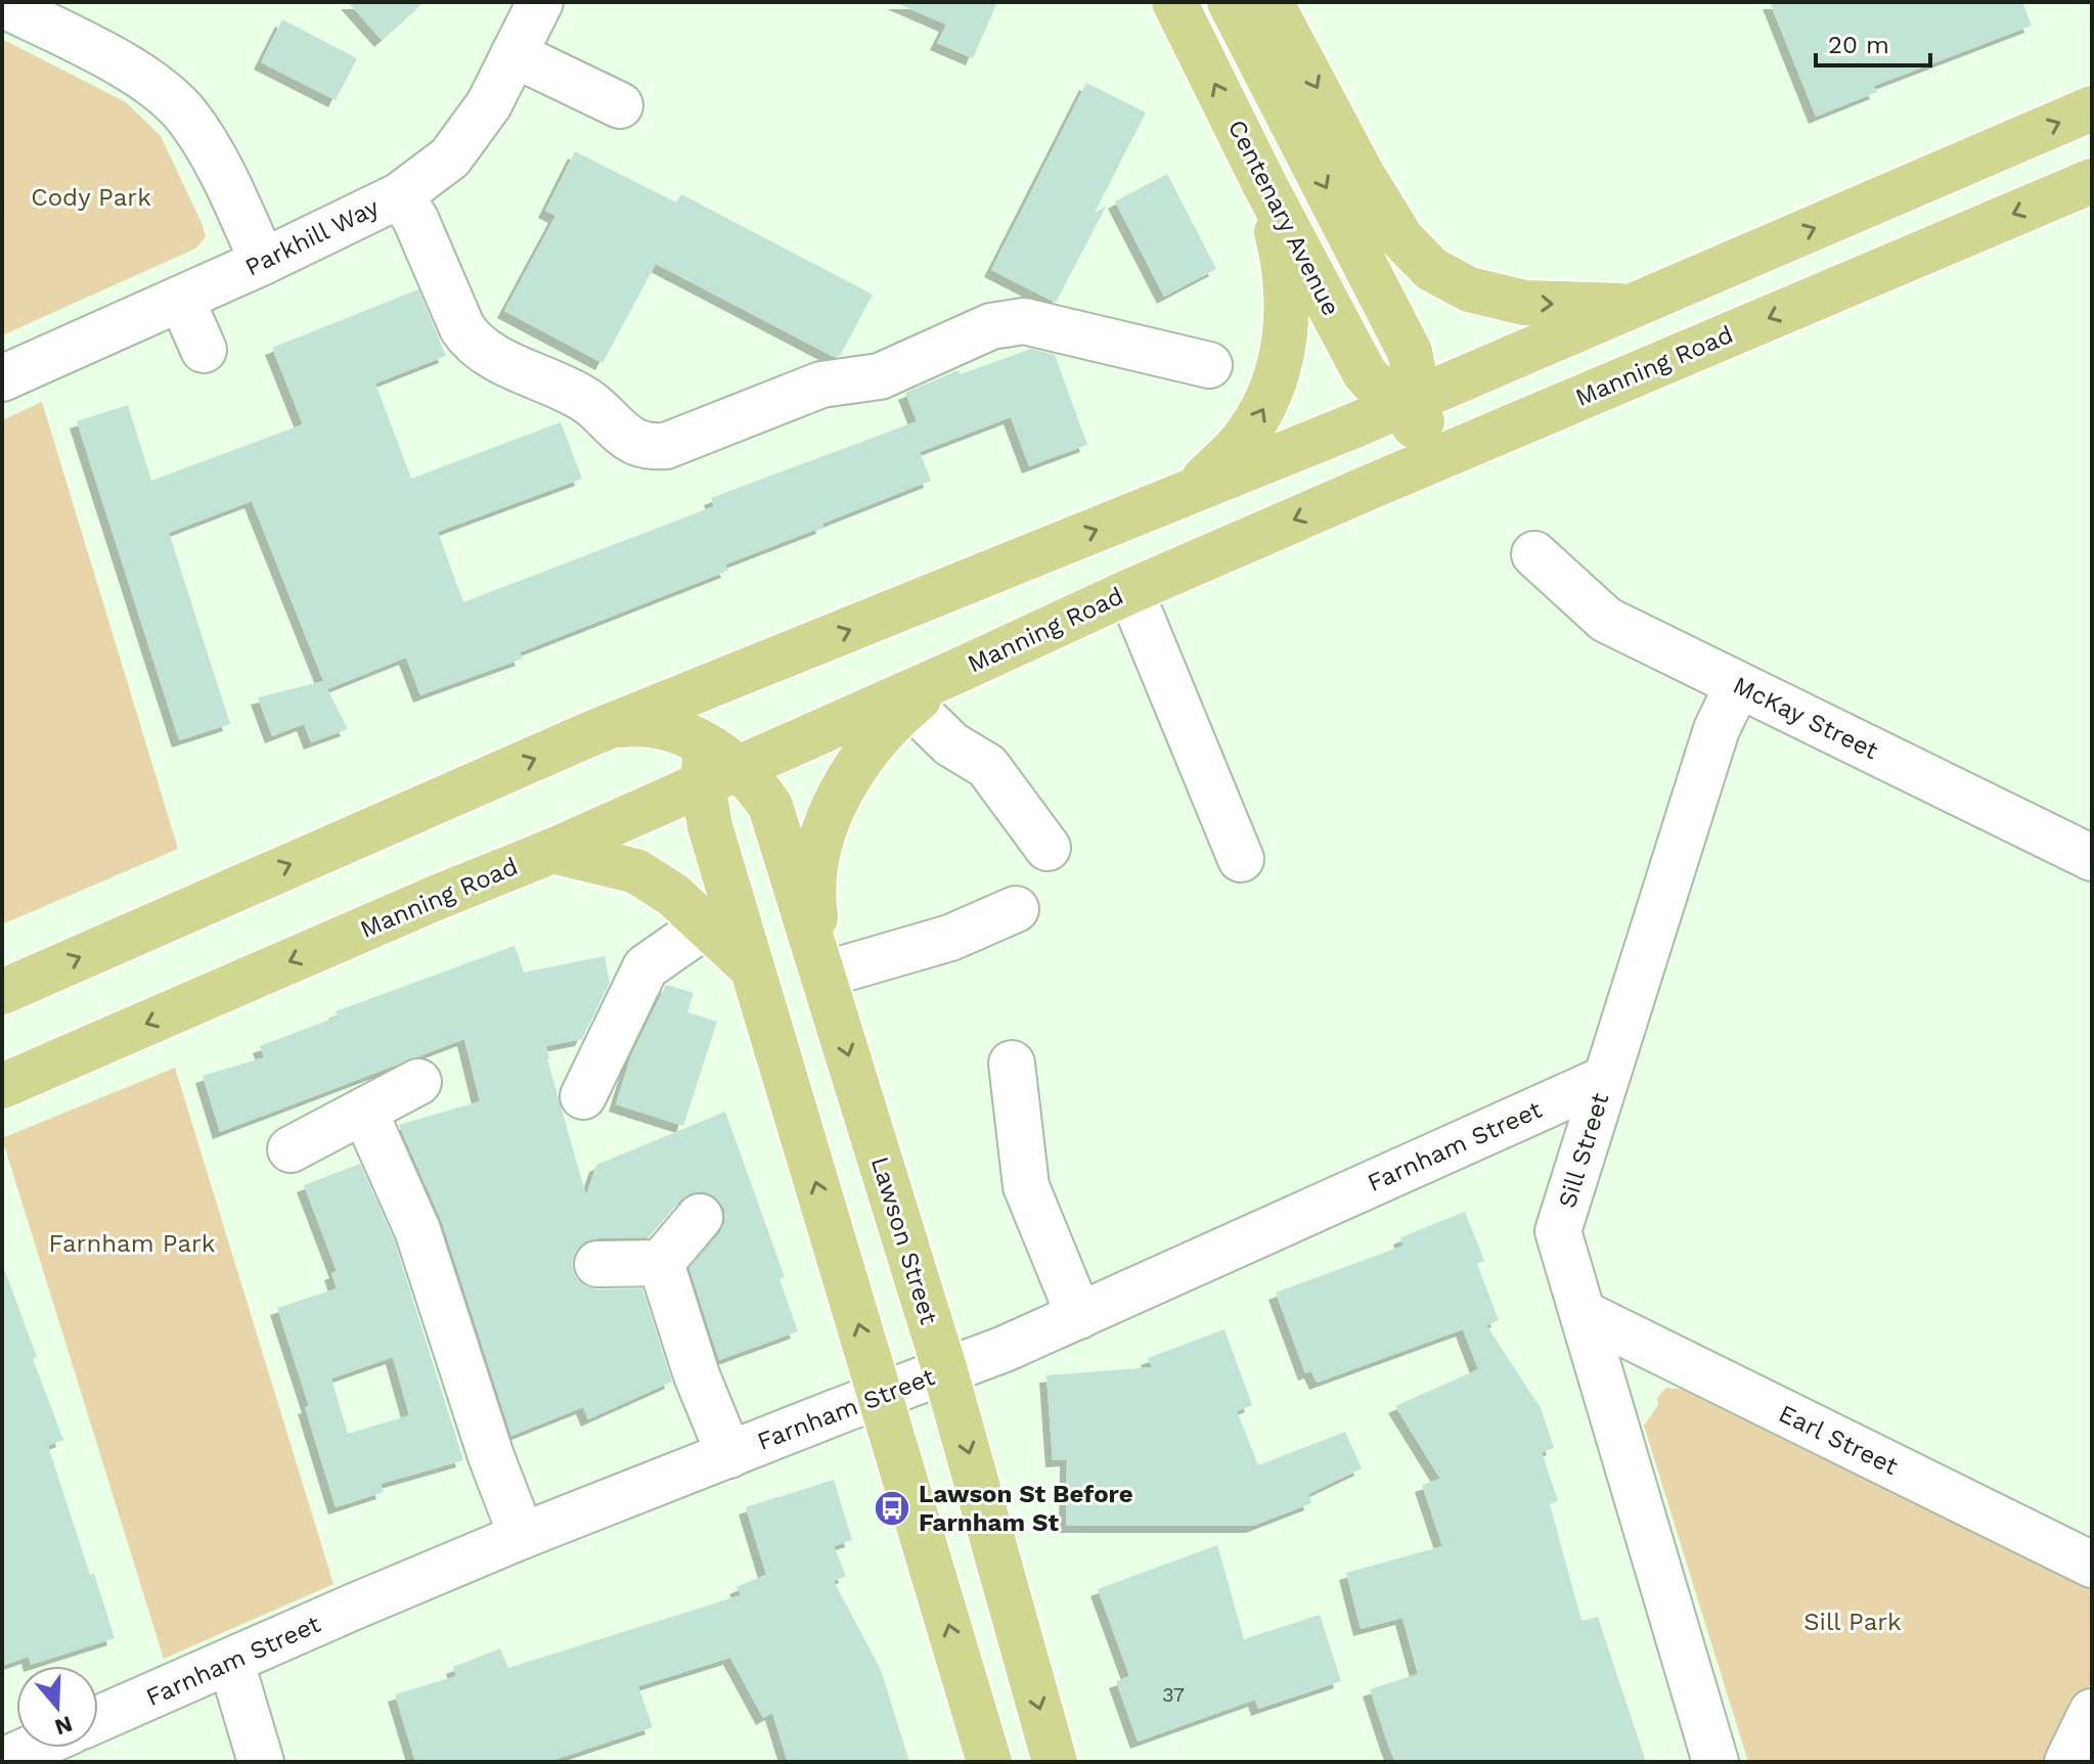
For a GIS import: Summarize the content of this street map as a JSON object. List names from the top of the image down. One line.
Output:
{"streets":{"main road":["Centenary Avenue","Manning Road","Lawson Street"],"street":["Parkhill Way","McKay Street","Farnham Street","Sill Street","Earl Street"]},"crossings":[["Centenary Avenue","Manning Road"],["Manning Road","Lawson Street"],["McKay Street","Sill Street"],["Farnham Street","Sill Street"],["Farnham Street","Lawson Street"],["Sill Street","Earl Street"]],"parks":["Cody Park","Farnham Park","Sill Park"],"places":{"bus stop":["Lawson St Before Farnham St"]},"house_numbers":["37"],"scale_bar":"20 m","north":"bottom"}
